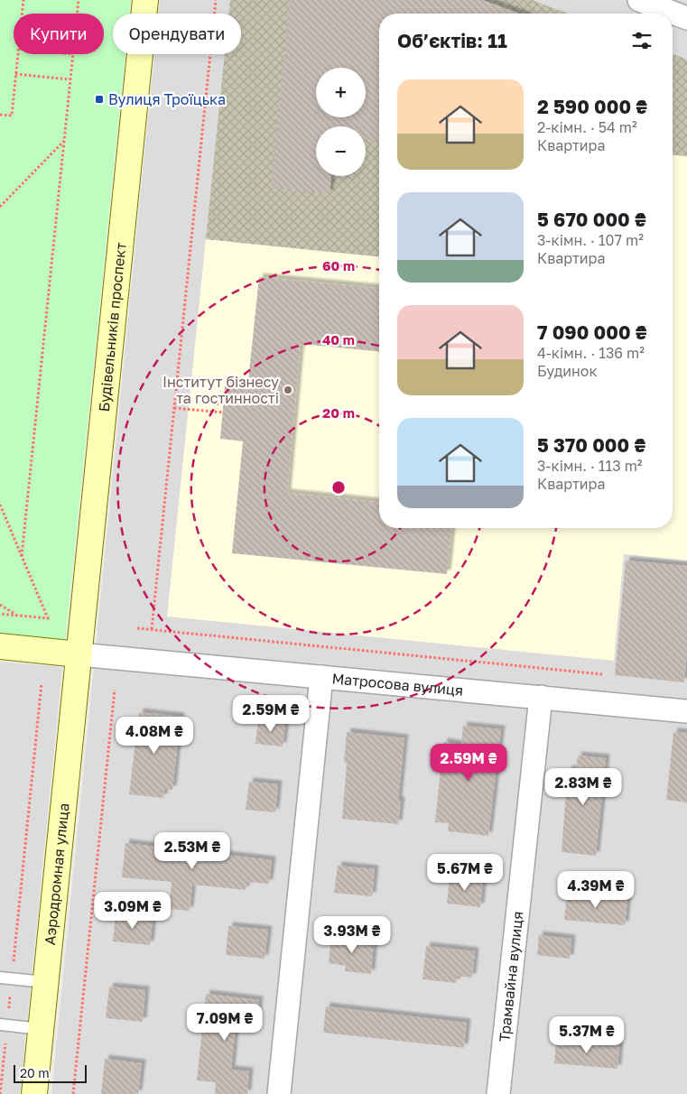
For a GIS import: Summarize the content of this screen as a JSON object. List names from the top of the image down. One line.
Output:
{"streets":{"main road":["Будівельників проспект","Матросова вулиця","Аэродромная улица"],"street":["Трамвайна вулиця"]},"crossings":[["Будівельників проспект","Матросова вулиця"],["Будівельників проспект","Аэродромная улица"],["Матросова вулиця","Аэродромная улица"],["Матросова вулиця","Трамвайна вулиця"]],"places":{"transit":["Вулиця Троїцька"],"other":["Інститут бізнесу та гостинності"]},"scale_bar":"20 m","page":{"chip":["Купити","Орендувати"],"heading":"Об’єктів: 11","map_buttons":["+","−"],"list":[{"name":"2 590 000 ₴","note":"2-кімн. · 54 m² · Квартира"},{"name":"5 670 000 ₴","note":"3-кімн. · 107 m² · Квартира"},{"name":"7 090 000 ₴","note":"4-кімн. · 136 m² · Будинок"},{"name":"5 370 000 ₴","note":"3-кімн. · 113 m² · Квартира"}],"price":["2.59M ₴","4.08M ₴","2.59M ₴","2.83M ₴","2.53M ₴","5.67M ₴","4.39M ₴","3.09M ₴","3.93M ₴","7.09M ₴","5.37M ₴"],"scale":"20 m"},"rings":["60 m","40 m","20 m"]}
